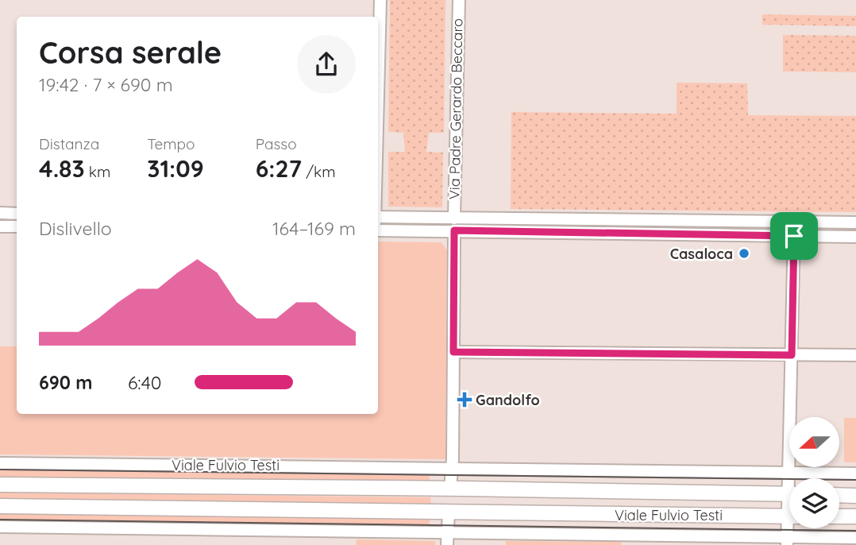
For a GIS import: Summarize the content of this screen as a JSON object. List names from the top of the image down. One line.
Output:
{"streets":{"main road":["Viale Fulvio Testi"],"street":["Via Padre Gerardo Beccaro"]},"places":{"other":["Casaloca"],"health":["Gandolfo"]},"north":"left","page":{"heading":["Corsa serale","19:42 · 7 × 690 m"],"stats":[["Distanza","4.83 km"],["Tempo","31:09"],["Passo","6:27 /km"]],"chart":["Dislivello","164–169 m"],"list":[{"name":"690 m","note":"6:40"}]}}
